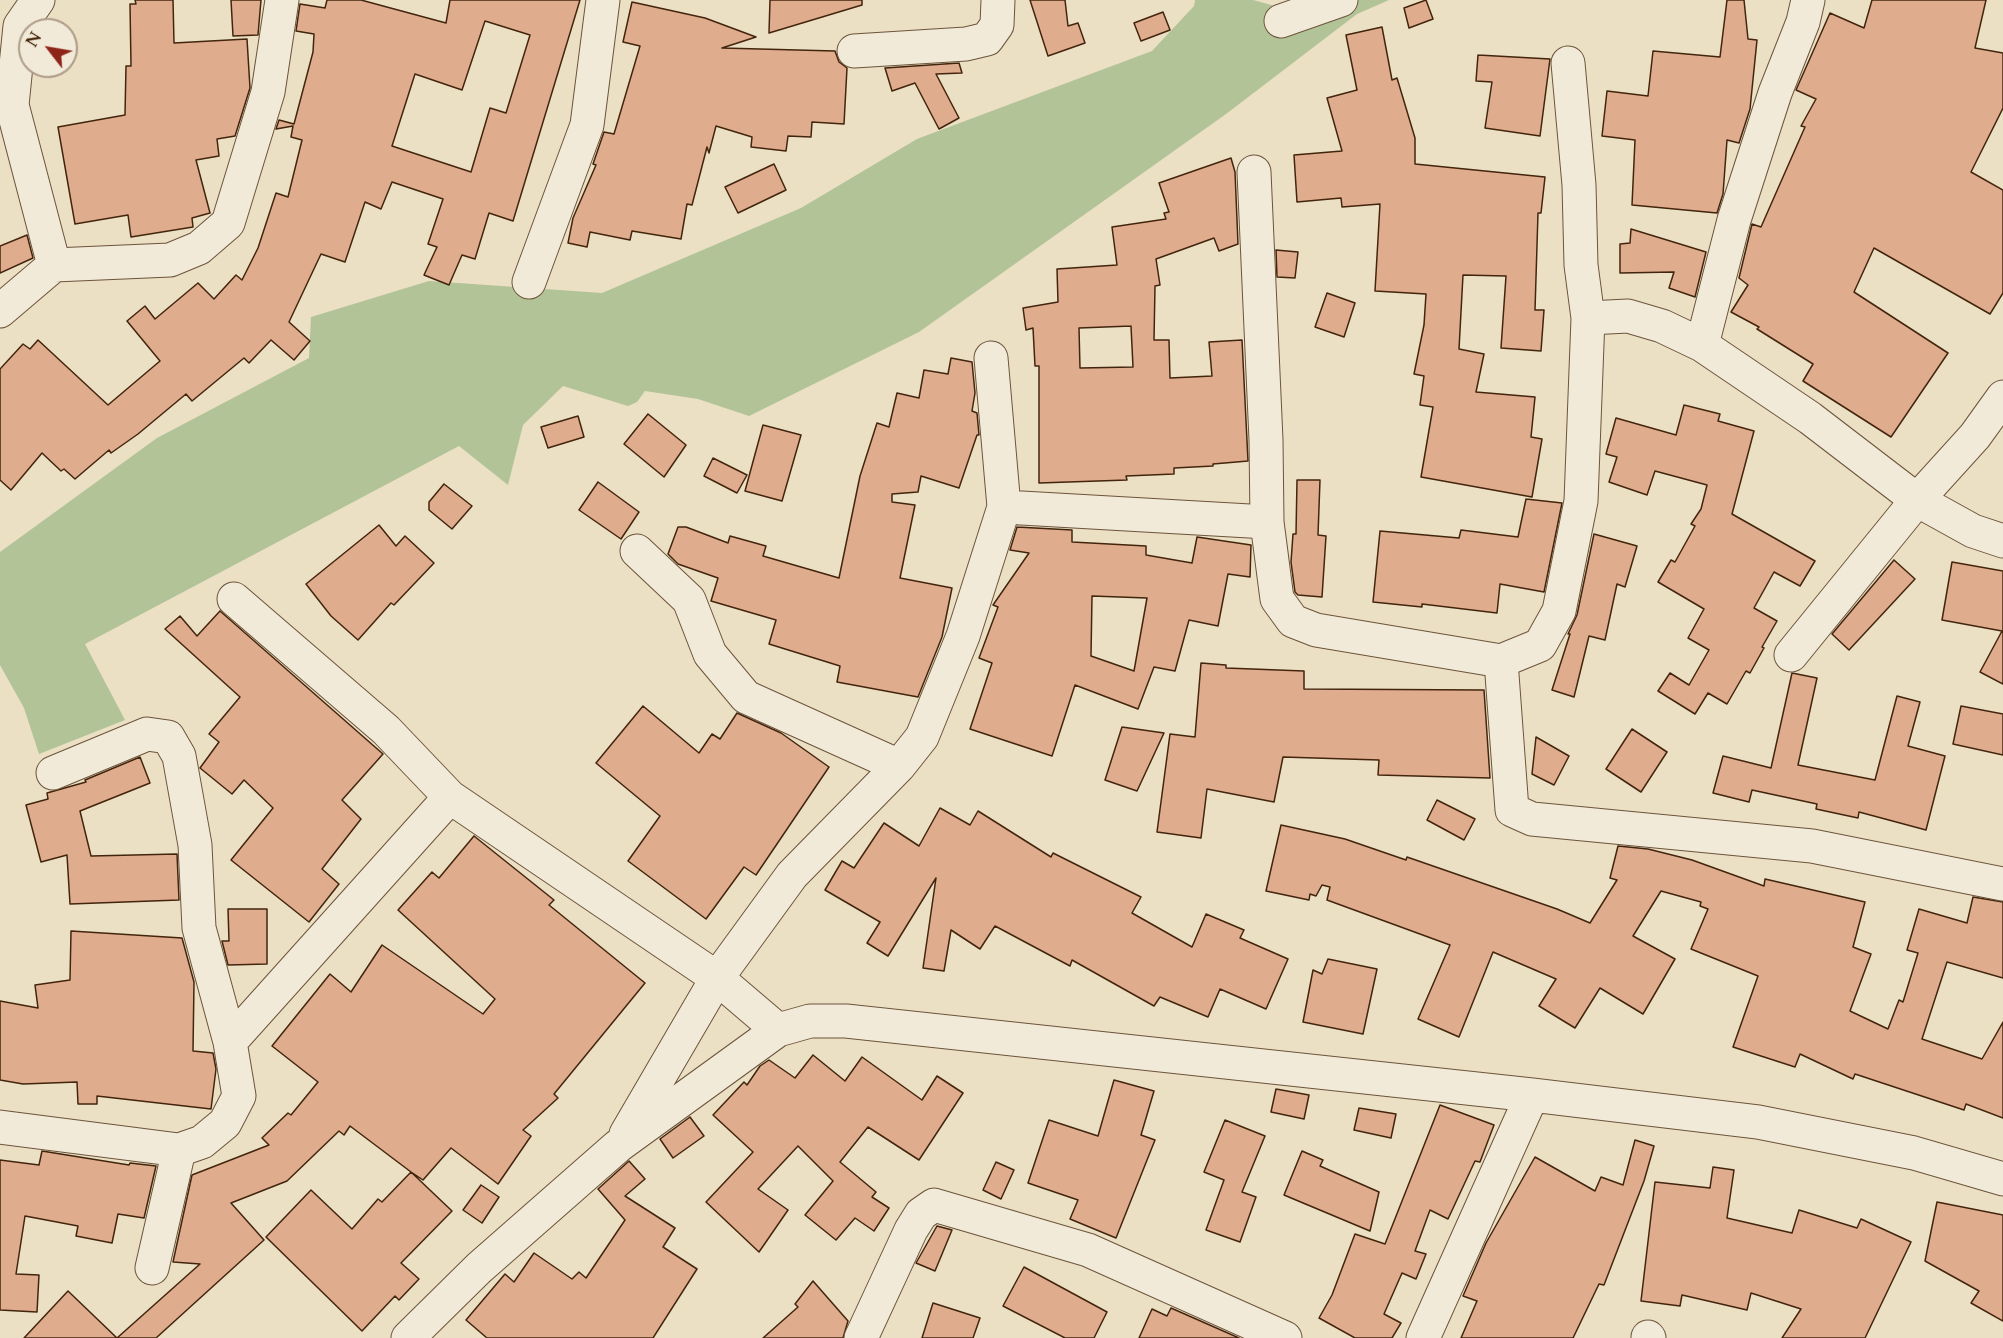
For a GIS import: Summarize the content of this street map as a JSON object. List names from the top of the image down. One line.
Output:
{"north":"top left"}
